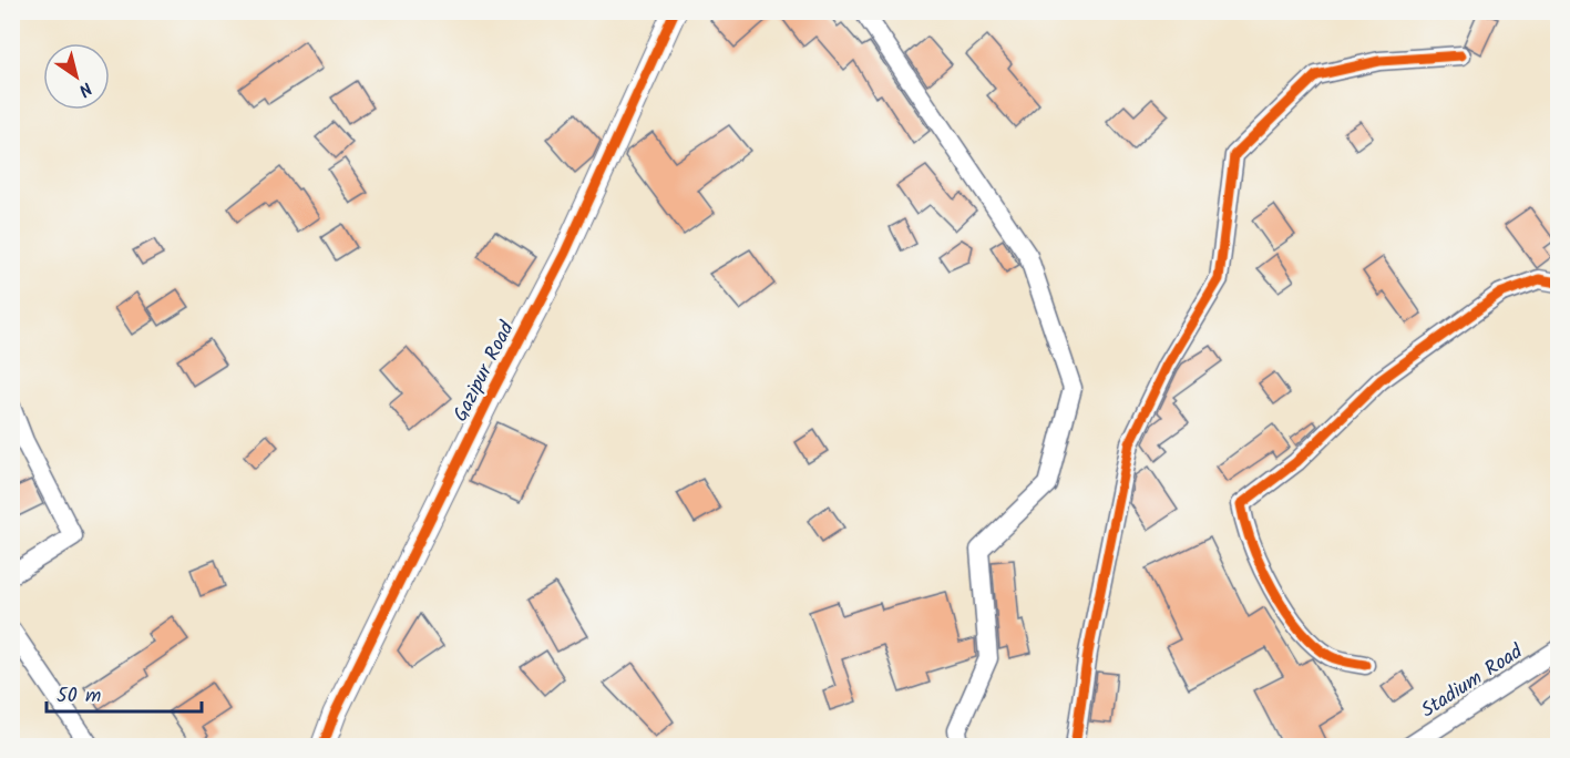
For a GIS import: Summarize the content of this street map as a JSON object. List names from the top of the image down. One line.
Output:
{"streets":{"street":["Gazipur Road","Stadium Road"]},"scale_bar":"50 m","north":"bottom right"}
